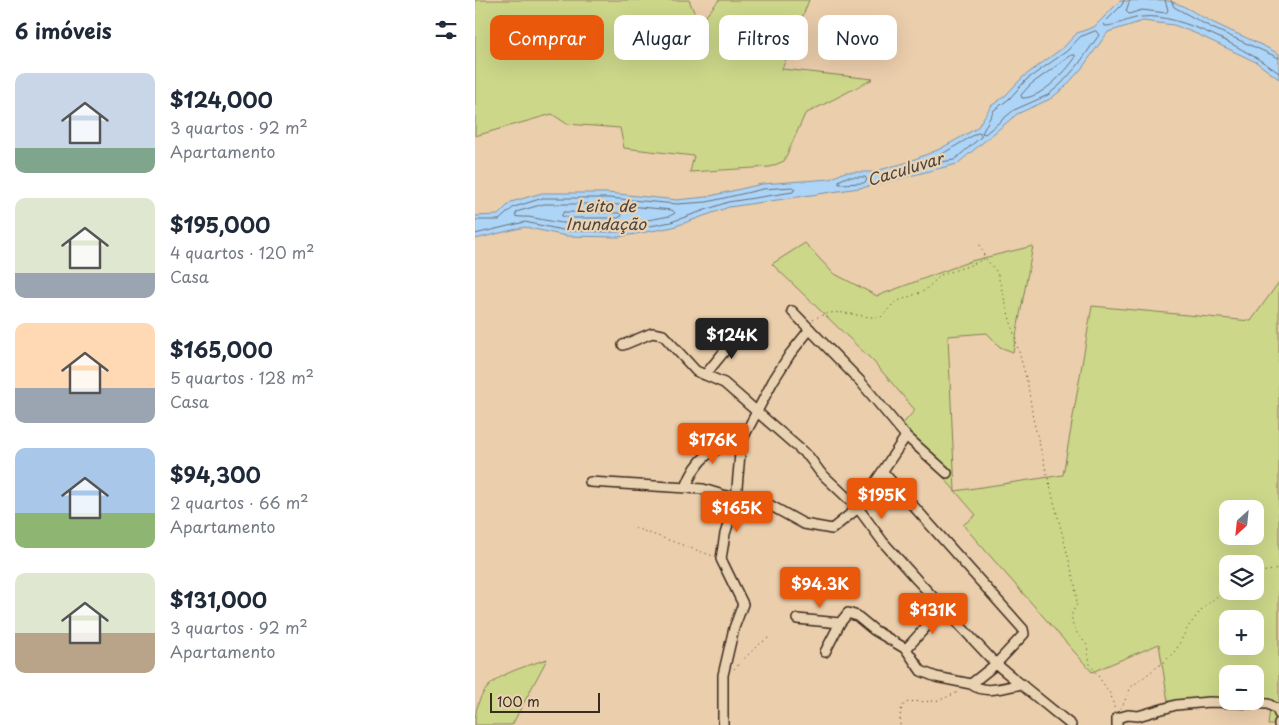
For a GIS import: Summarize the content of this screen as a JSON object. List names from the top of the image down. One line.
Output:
{"water":["Caculuvar","Leito de Inundação"],"scale_bar":"100 m","north":"bottom left","page":{"heading":"6 imóveis","chip":["Comprar","Alugar","Filtros","Novo"],"list":[{"name":"$124,000","note":"3 quartos · 92 m² · Apartamento"},{"name":"$195,000","note":"4 quartos · 120 m² · Casa"},{"name":"$165,000","note":"5 quartos · 128 m² · Casa"},{"name":"$94,300","note":"2 quartos · 66 m² · Apartamento"},{"name":"$131,000","note":"3 quartos · 92 m² · Apartamento"}],"price":["$124K","$176K","$195K","$165K","$94.3K","$131K"],"map_buttons":["+","−"],"scale":"100 m"}}
